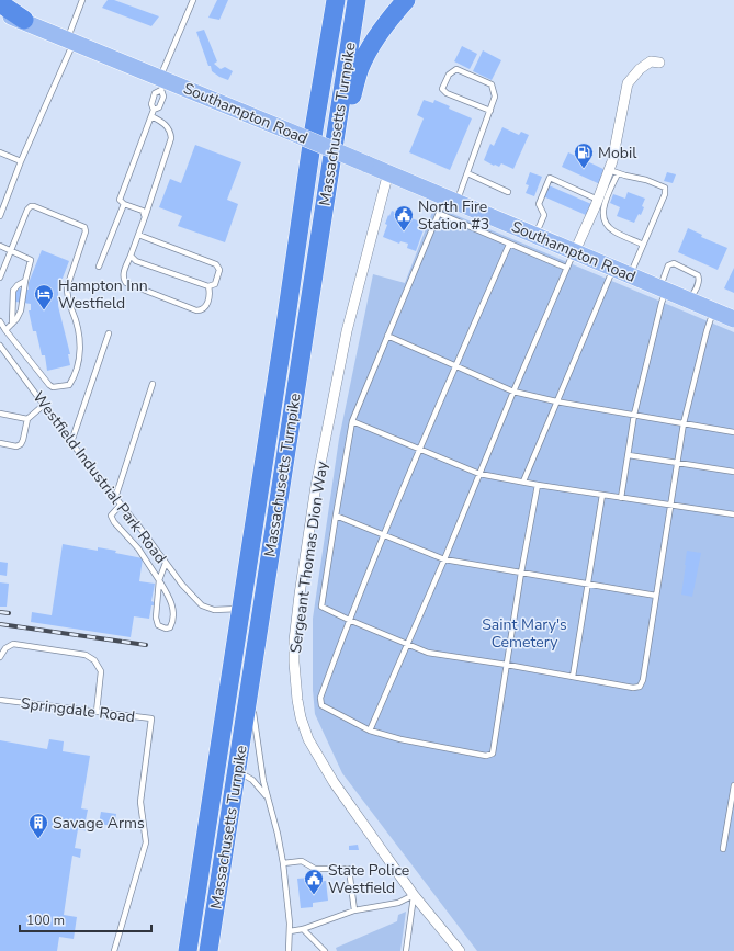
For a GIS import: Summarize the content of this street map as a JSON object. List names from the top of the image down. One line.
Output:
{"streets":{"highway":["Massachusetts Turnpike"],"main road":["Southampton Road"],"street":["Sergeant Thomas Dion Way"],"lane":["Westfield Industrial Park Road","Springdale Road"]},"crossings":[["Southampton Road","Sergeant Thomas Dion Way"],["Massachusetts Turnpike","Westfield Industrial Park Road"]],"parks":["Saint Mary's Cemetery"],"places":{"fuel station":["Mobil"],"public building":["North Fire Station #3","State Police Westfield"],"hotel":["Hampton Inn Westfield"],"building":["Savage Arms"]},"scale_bar":"100 m"}
